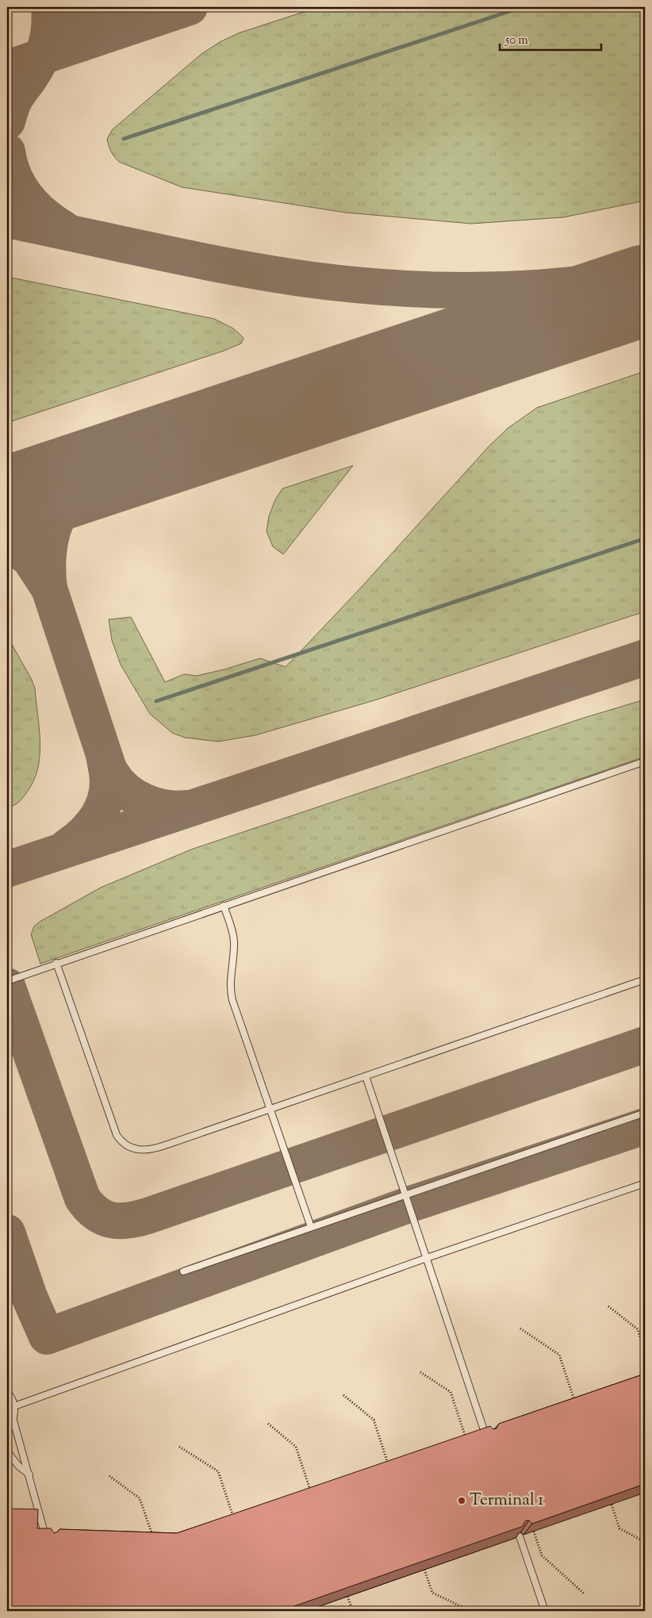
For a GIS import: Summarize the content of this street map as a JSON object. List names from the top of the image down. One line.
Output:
{"places":["Terminal 1"],"scale_bar":"50 m"}
